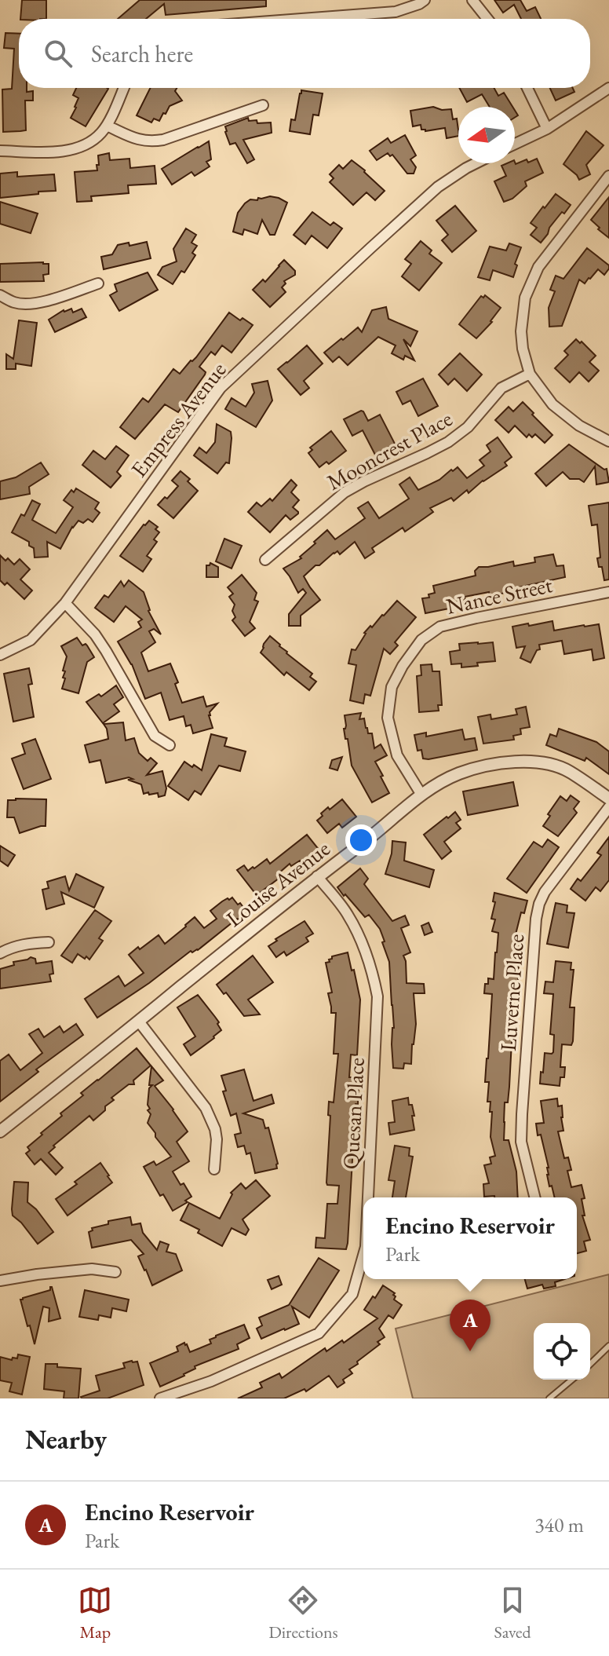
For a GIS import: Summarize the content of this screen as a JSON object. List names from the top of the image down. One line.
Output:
{"streets":{"street":["Empress Avenue","Mooncrest Place","Nance Street","Louise Avenue","Luverne Place","Quesan Place"]},"crossings":[["Nance Street","Louise Avenue"],["Louise Avenue","Quesan Place"]],"north":"left","page":{"search":"Search here","popup":["Encino Reservoir","Park"],"pins":"A","heading":"Nearby","list":[{"mark":"A","name":"Encino Reservoir","note":"Park","value":"340 m"}],"nav":["Map","Directions","Saved"]}}
